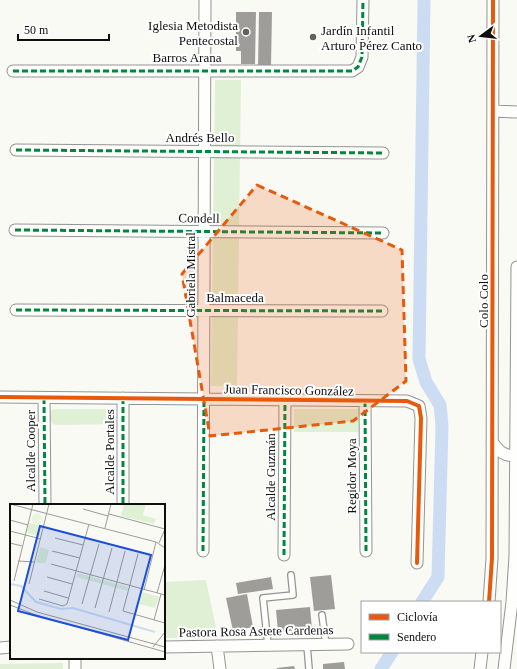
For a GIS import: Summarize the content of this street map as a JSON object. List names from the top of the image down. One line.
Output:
{"streets":{"street":["Barros Arana","Andrés Bello","Condell","Gabriela Mistral","Balmaceda","Colo Colo","Juan Francisco González","Alcalde Cooper","Alcalde Portales","Regidor Moya","Alcalde Guzmán","Pastora Rosa Astete Cardenas"]},"crossings":[["Barros Arana","Gabriela Mistral"],["Andrés Bello","Gabriela Mistral"],["Condell","Gabriela Mistral"],["Gabriela Mistral","Balmaceda"],["Gabriela Mistral","Juan Francisco González"],["Juan Francisco González","Alcalde Cooper"],["Juan Francisco González","Alcalde Portales"],["Juan Francisco González","Regidor Moya"],["Juan Francisco González","Alcalde Guzmán"]],"places":["Iglesia Metodista Pentecostal","Jardín Infantil Arturo Pérez Canto"],"legend":["Ciclovía","Sendero"],"scale_bar":"50 m","north":"left"}
